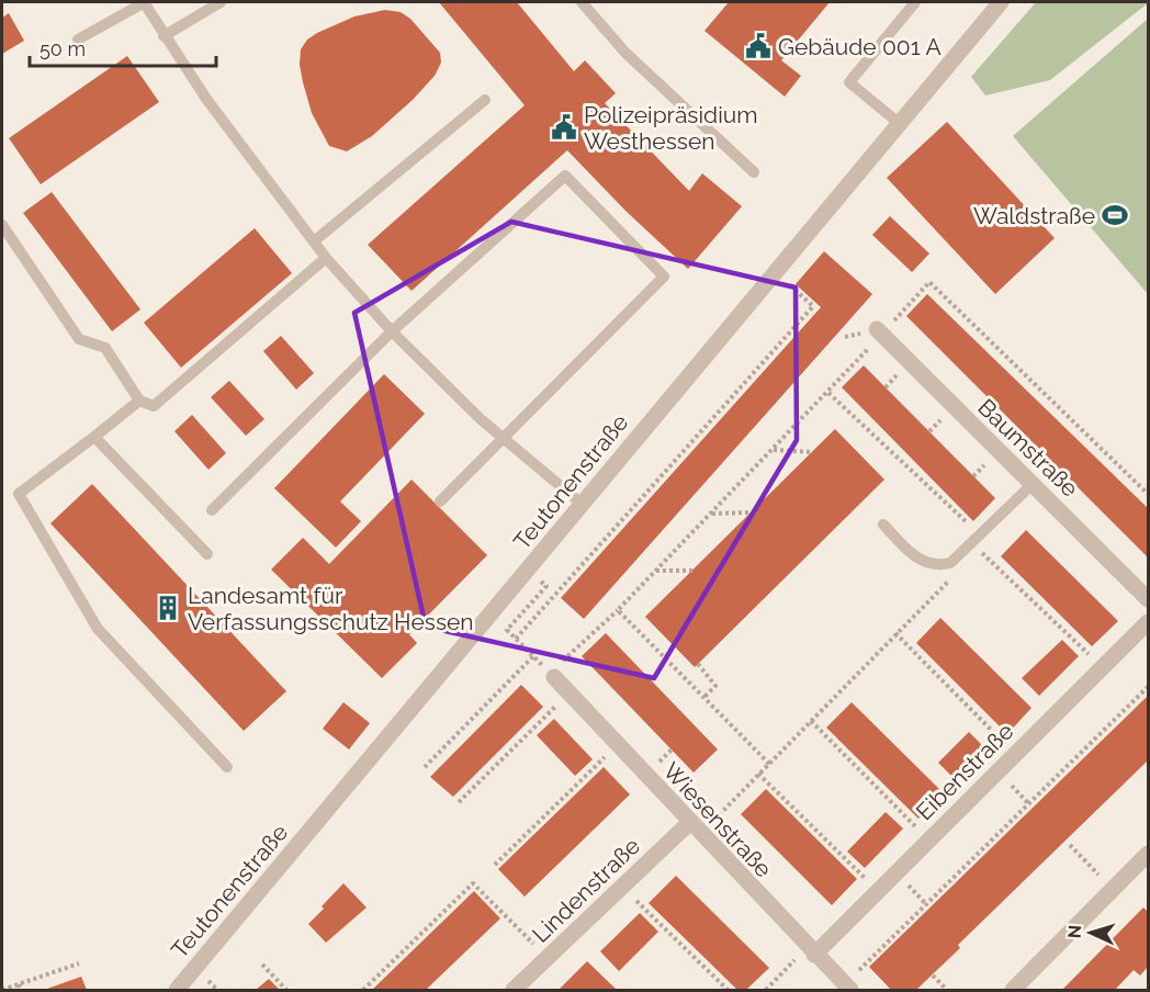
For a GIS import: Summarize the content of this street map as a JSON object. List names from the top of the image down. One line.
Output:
{"streets":{"street":["Baumstraße","Teutonenstraße","Eibenstraße","Wiesenstraße","Lindenstraße"]},"crossings":[["Eibenstraße","Wiesenstraße"],["Wiesenstraße","Lindenstraße"]],"places":{"public building":["Gebäude 001 A","Polizeipräsidium Westhessen"],"sports":["Waldstraße"],"building":["Landesamt für Verfassungsschutz Hessen"]},"scale_bar":"50 m","north":"left"}
